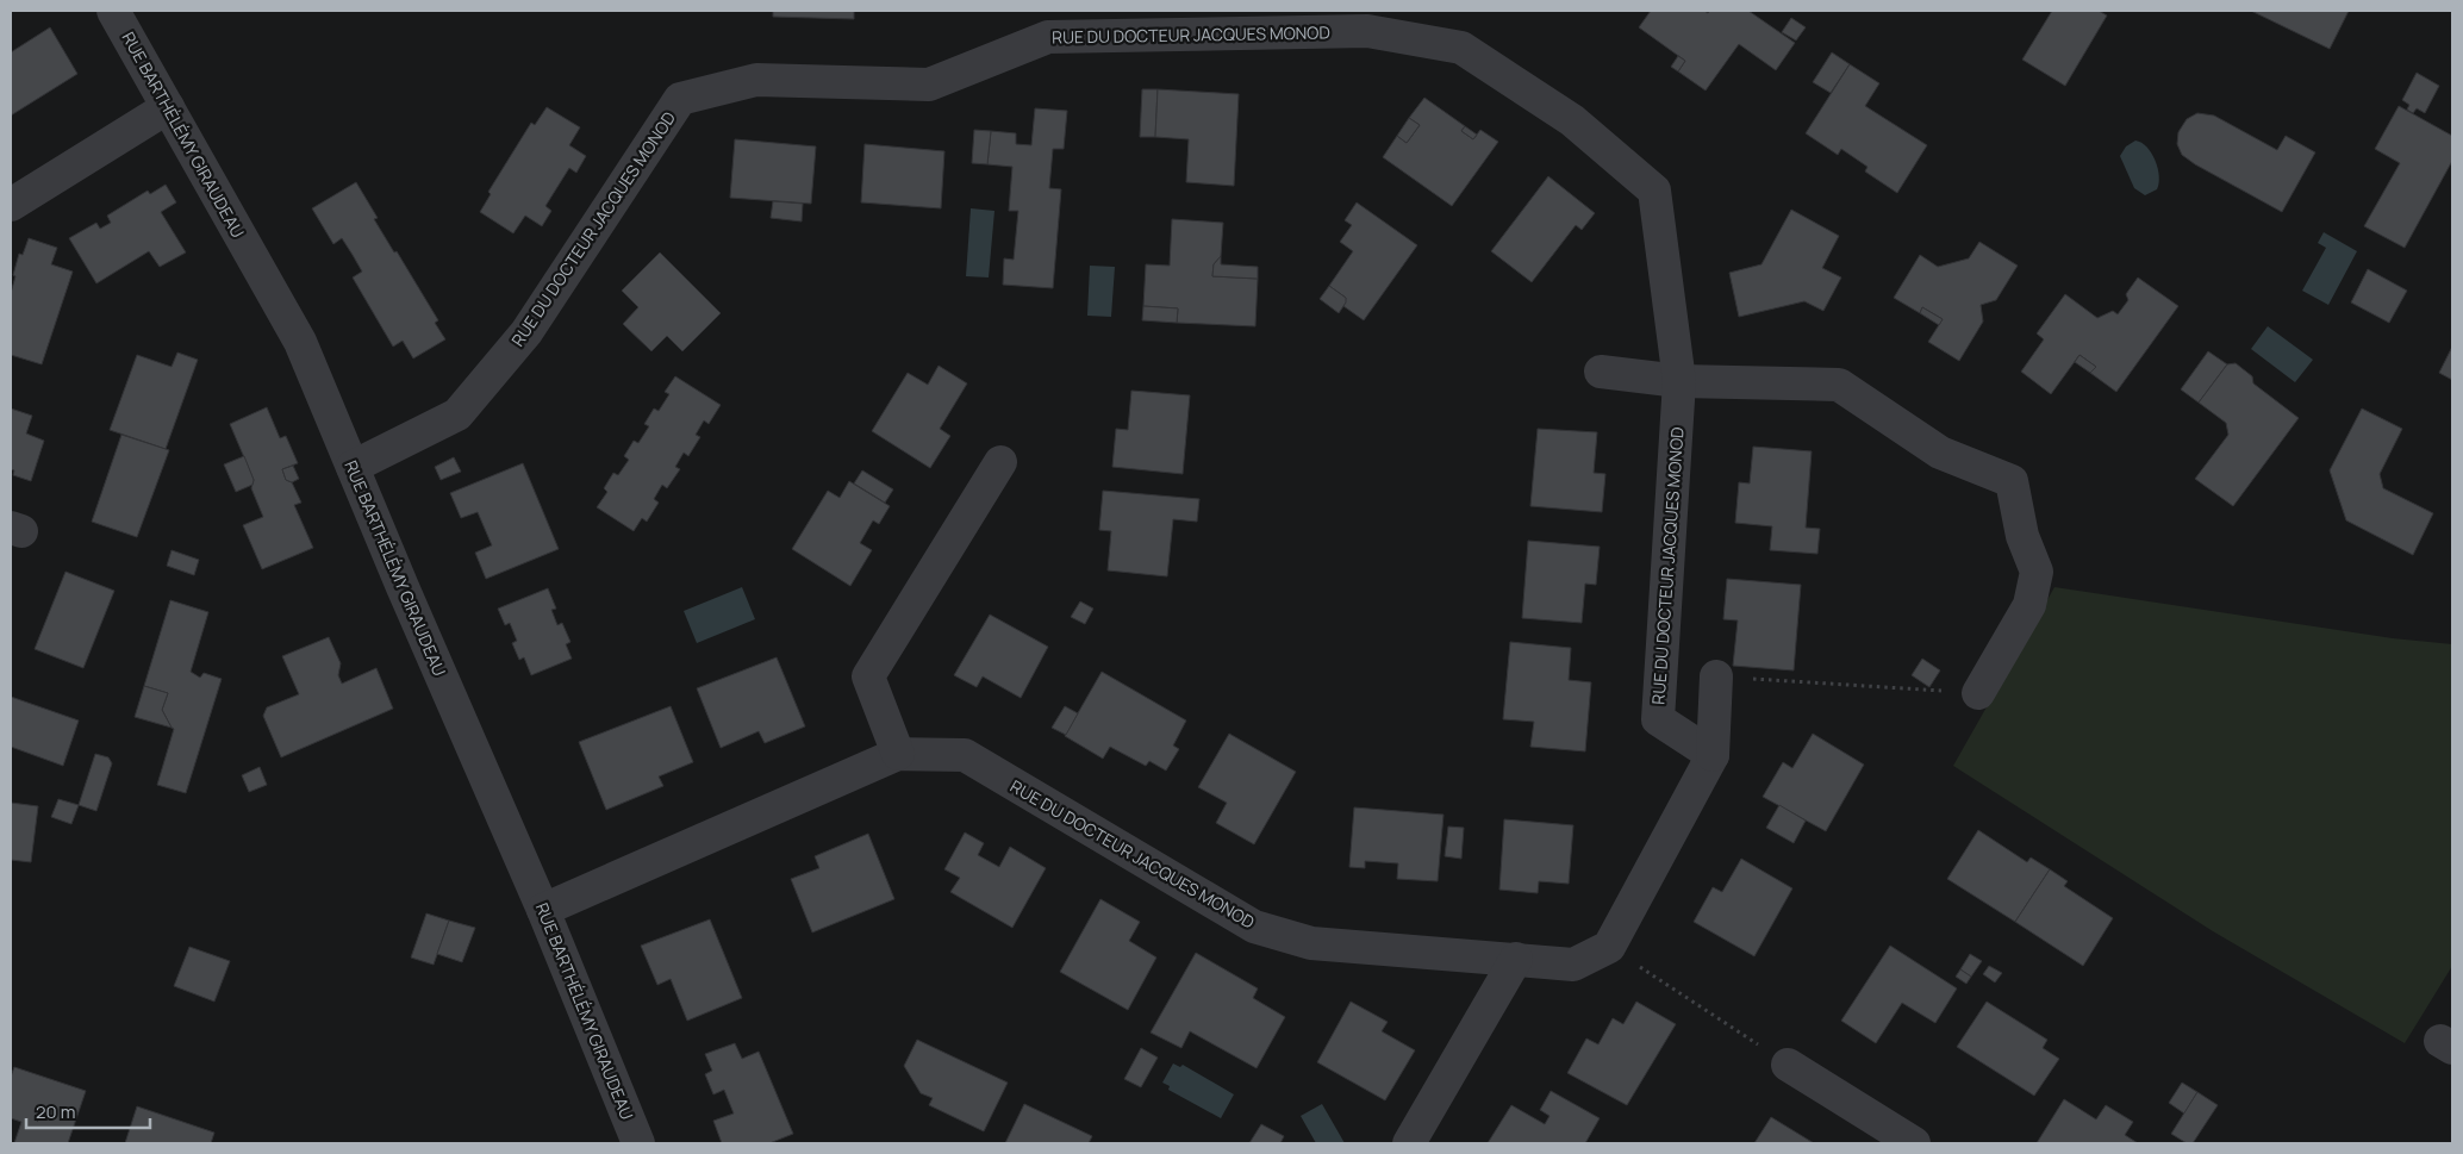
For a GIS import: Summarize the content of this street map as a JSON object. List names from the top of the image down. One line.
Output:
{"streets":{"street":["RUE DU DOCTEUR JACQUES MONOD","RUE BARTHÉLÉMY GIRAUDEAU"]},"crossings":[["RUE DU DOCTEUR JACQUES MONOD","RUE BARTHÉLÉMY GIRAUDEAU"]],"scale_bar":"20 m"}
